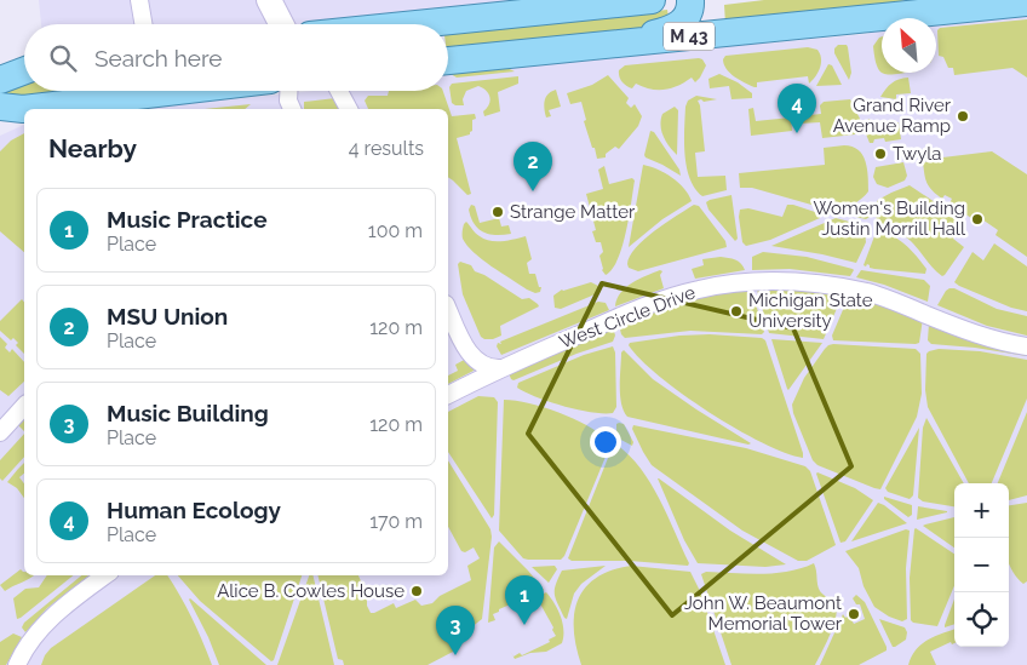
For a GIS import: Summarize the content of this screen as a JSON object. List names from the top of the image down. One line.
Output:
{"streets":{"main road":["M 43"],"street":["West Circle Drive"]},"places":["Grand River Avenue Ramp","Twyla","Strange Matter","Women's Building Justin Morrill Hall","Michigan State University","Alice B. Cowles House","John W. Beaumont Memorial Tower"],"north":"top left","page":{"search":"Search here","pins":["4","2","1","3"],"heading":["Nearby","4 results"],"list":[{"mark":"1","name":"Music Practice","note":"Place","value":"100 m"},{"mark":"2","name":"MSU Union","note":"Place","value":"120 m"},{"mark":"3","name":"Music Building","note":"Place","value":"120 m"},{"mark":"4","name":"Human Ecology","note":"Place","value":"170 m"}],"map_buttons":["+","−"]}}
